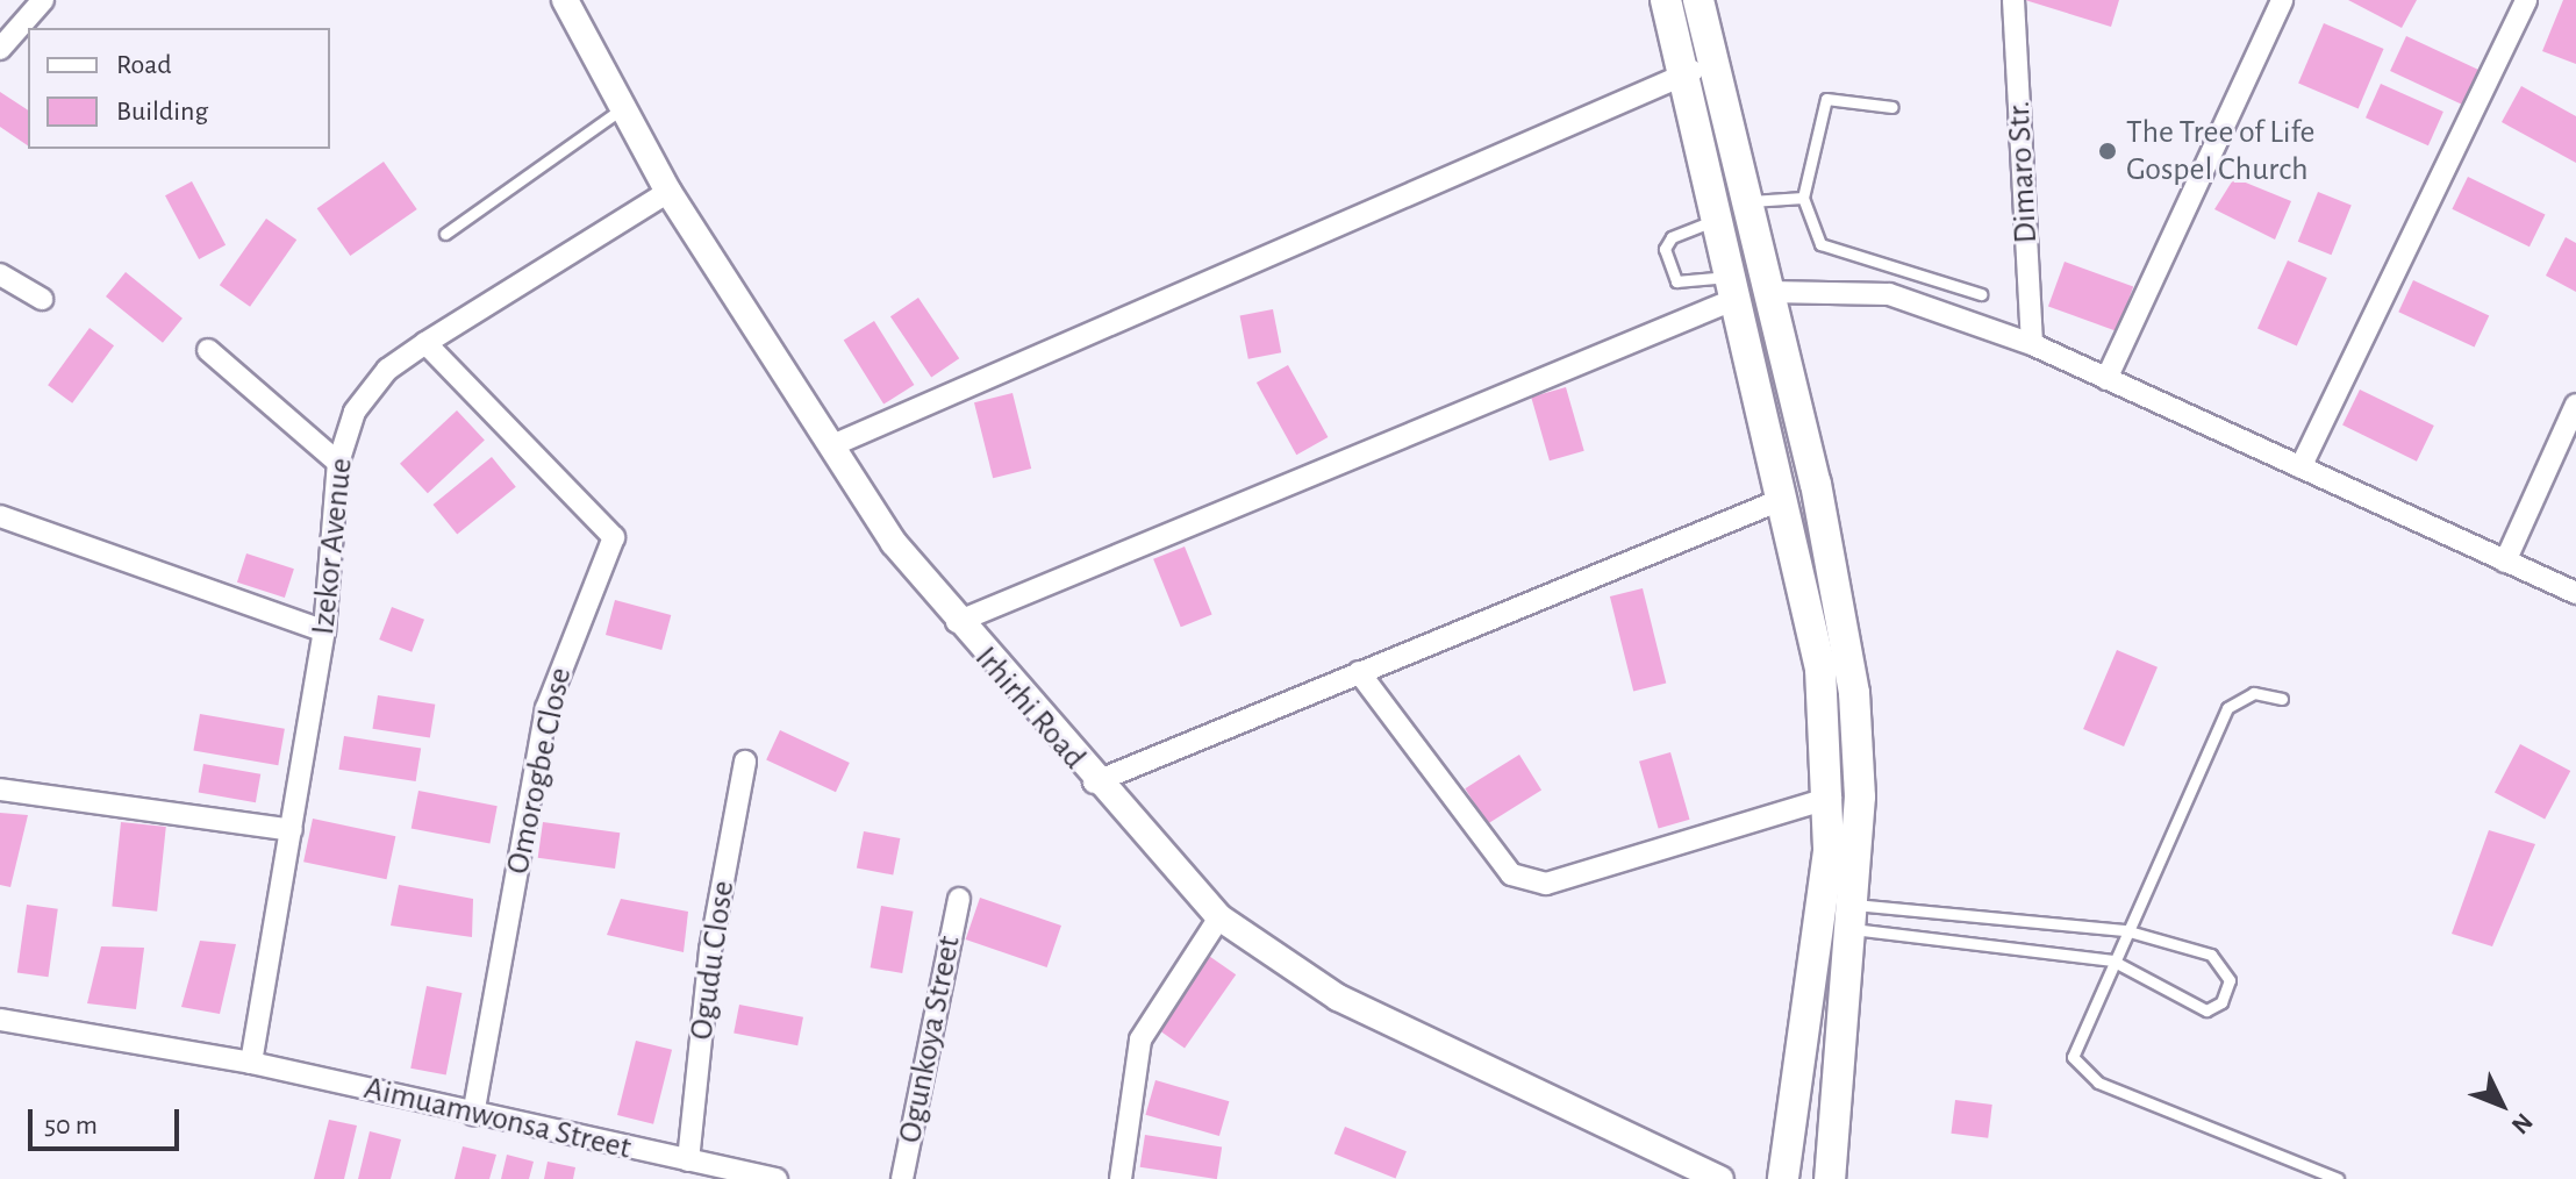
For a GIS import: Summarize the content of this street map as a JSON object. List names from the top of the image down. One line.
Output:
{"streets":{"street":["Dimaro Str.","Izekor Avenue","Irhirhi Road","Omorogbe Close","Ogudu Close","Ogunkoya Street","Aimuamwonsa Street"]},"crossings":[["Izekor Avenue","Irhirhi Road"],["Izekor Avenue","Omorogbe Close"],["Izekor Avenue","Aimuamwonsa Street"],["Omorogbe Close","Aimuamwonsa Street"],["Ogudu Close","Aimuamwonsa Street"]],"places":["The Tree of Life Gospel Church"],"legend":["Road","Building"],"scale_bar":"50 m","north":"bottom right"}
